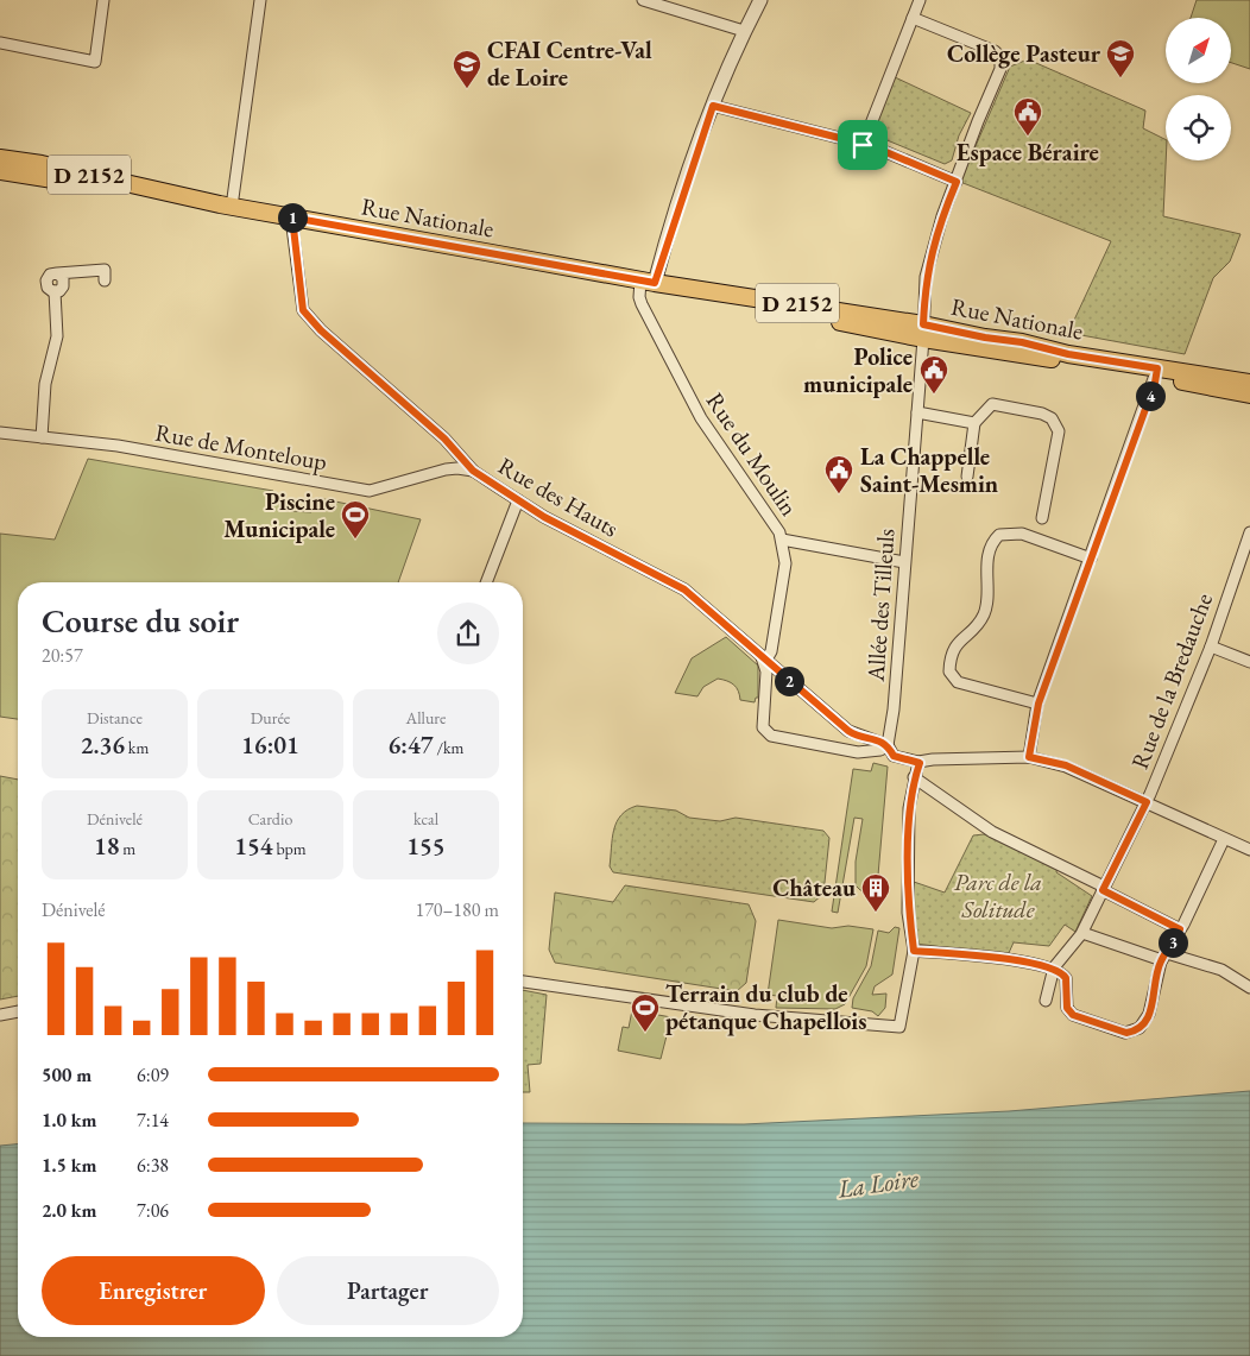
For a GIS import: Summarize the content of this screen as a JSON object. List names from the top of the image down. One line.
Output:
{"streets":{"main road":["D 2152","Rue Nationale"],"street":["Rue de Monteloup","Rue du Moulin","Rue des Hauts","Allée des Tilleuls","Rue de la Bredauche"]},"crossings":[["D 2152","Rue Nationale"],["Rue Nationale","Rue du Moulin"],["Rue Nationale","Rue des Hauts"],["Rue Nationale","Allée des Tilleuls"],["Rue de Monteloup","Rue des Hauts"],["Rue du Moulin","Rue des Hauts"],["Rue des Hauts","Allée des Tilleuls"]],"water":["La Loire"],"parks":["Parc de la Solitude"],"places":{"school or university":["Collège Pasteur","CFAI Centre-Val de Loire"],"public building":["Espace Béraire","Police municipale","La Chappelle Saint-Mesmin"],"sports":["Piscine Municipale","Terrain du club de pétanque Chapellois"],"building":["Château"]},"north":"top right","page":{"pins":["1","4","2","3"],"heading":["Course du soir","20:57"],"stats":[["Distance","2.36 km"],["Durée","16:01"],["Allure","6:47 /km"],["Dénivelé","18 m"],["Cardio","154 bpm"],["kcal","155"]],"chart":["Dénivelé","170–180 m"],"list":[{"name":"500 m","note":"6:09"},{"name":"1.0 km","note":"7:14"},{"name":"1.5 km","note":"6:38"},{"name":"2.0 km","note":"7:06"}],"buttons":["Enregistrer","Partager"]}}
